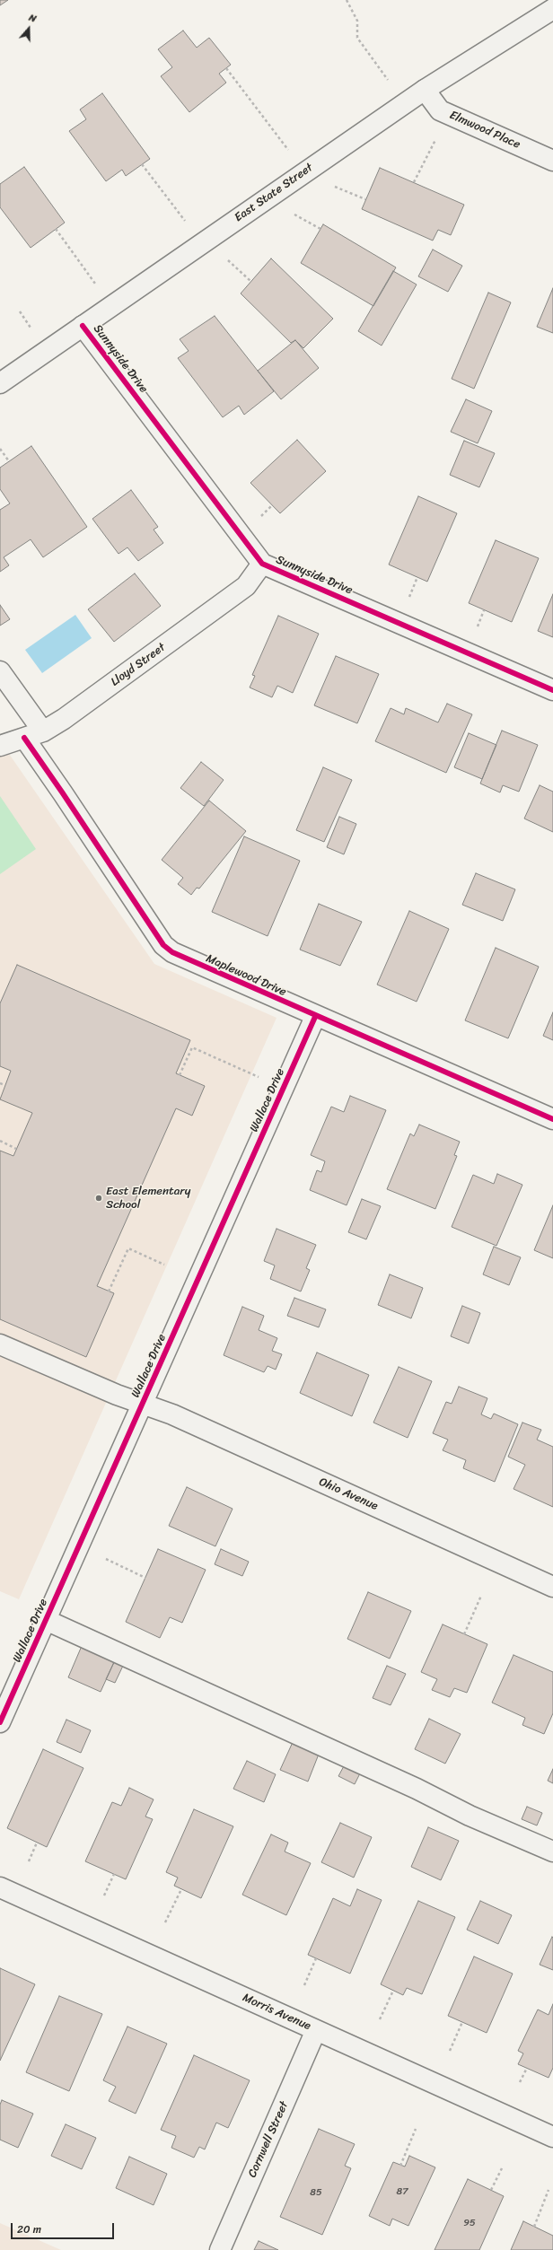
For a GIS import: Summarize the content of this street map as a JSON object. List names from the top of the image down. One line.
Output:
{"streets":{"street":["Elmwood Place","East State Street","Sunnyside Drive","Lloyd Street","Maplewood Drive","Wallace Drive","Ohio Avenue","Morris Avenue","Cornwell Street"]},"crossings":[["Elmwood Place","East State Street"],["East State Street","Sunnyside Drive"],["Sunnyside Drive","Lloyd Street"],["Lloyd Street","Maplewood Drive"],["Maplewood Drive","Wallace Drive"],["Wallace Drive","Ohio Avenue"],["Morris Avenue","Cornwell Street"]],"places":["East Elementary School"],"house_numbers":["87","85","95"],"scale_bar":"20 m","north":"top"}
